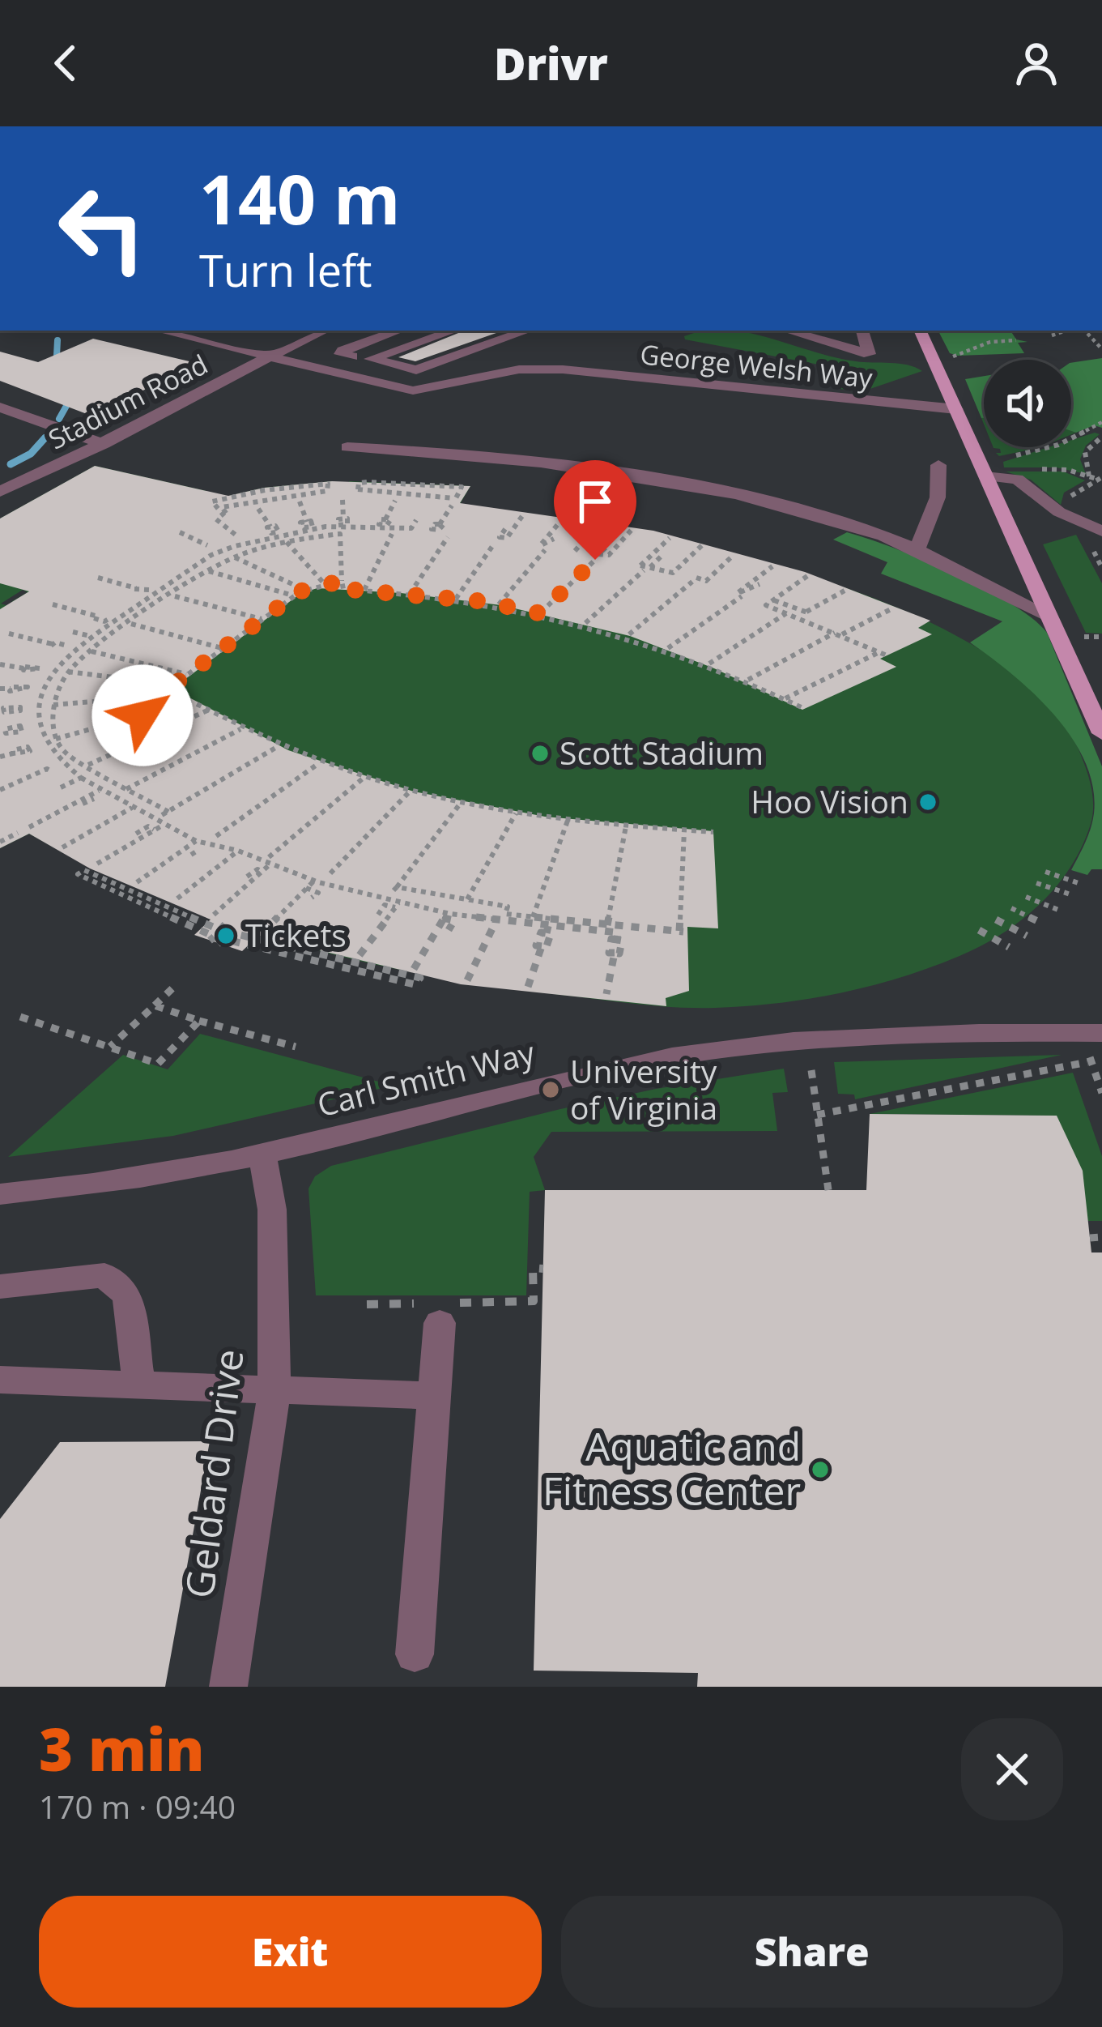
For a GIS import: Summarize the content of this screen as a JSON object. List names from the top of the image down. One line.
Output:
{"streets":{"street":["George Welsh Way","Stadium Road","Carl Smith Way","Geldard Drive"]},"crossings":[["George Welsh Way","Stadium Road"],["Carl Smith Way","Geldard Drive"]],"places":["Scott Stadium","Hoo Vision","Tickets","University of Virginia","Aquatic and Fitness Center"],"page":{"header":"Drivr","turn":["140 m","Turn left"],"heading":["3 min","170 m · 09:40"],"buttons":["Exit","Share"]}}
